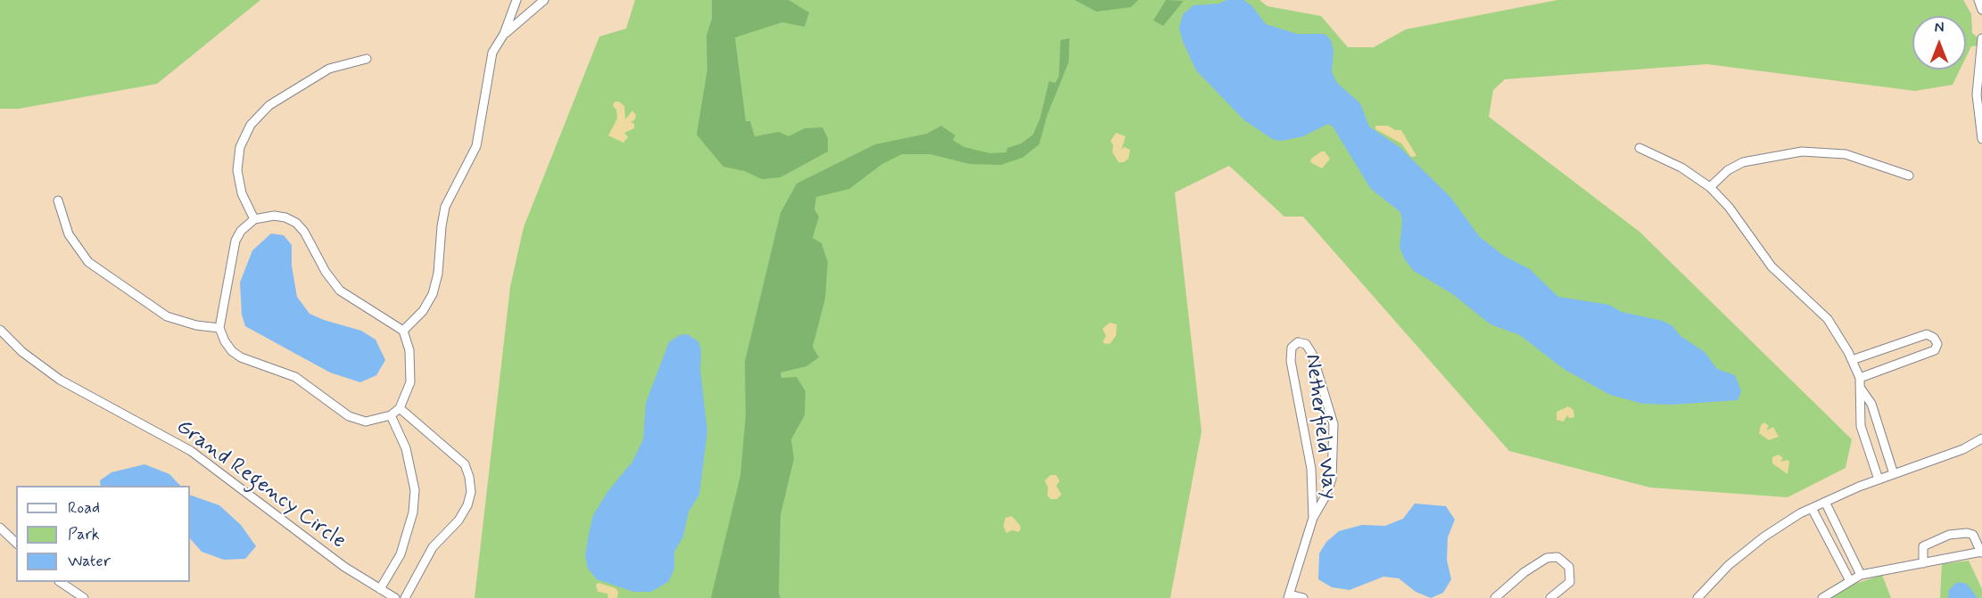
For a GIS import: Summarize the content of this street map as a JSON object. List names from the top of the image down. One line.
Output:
{"streets":{"street":["Netherfield Way","Grand Regency Circle"]},"legend":["Road","Park","Water"],"north":"top"}
